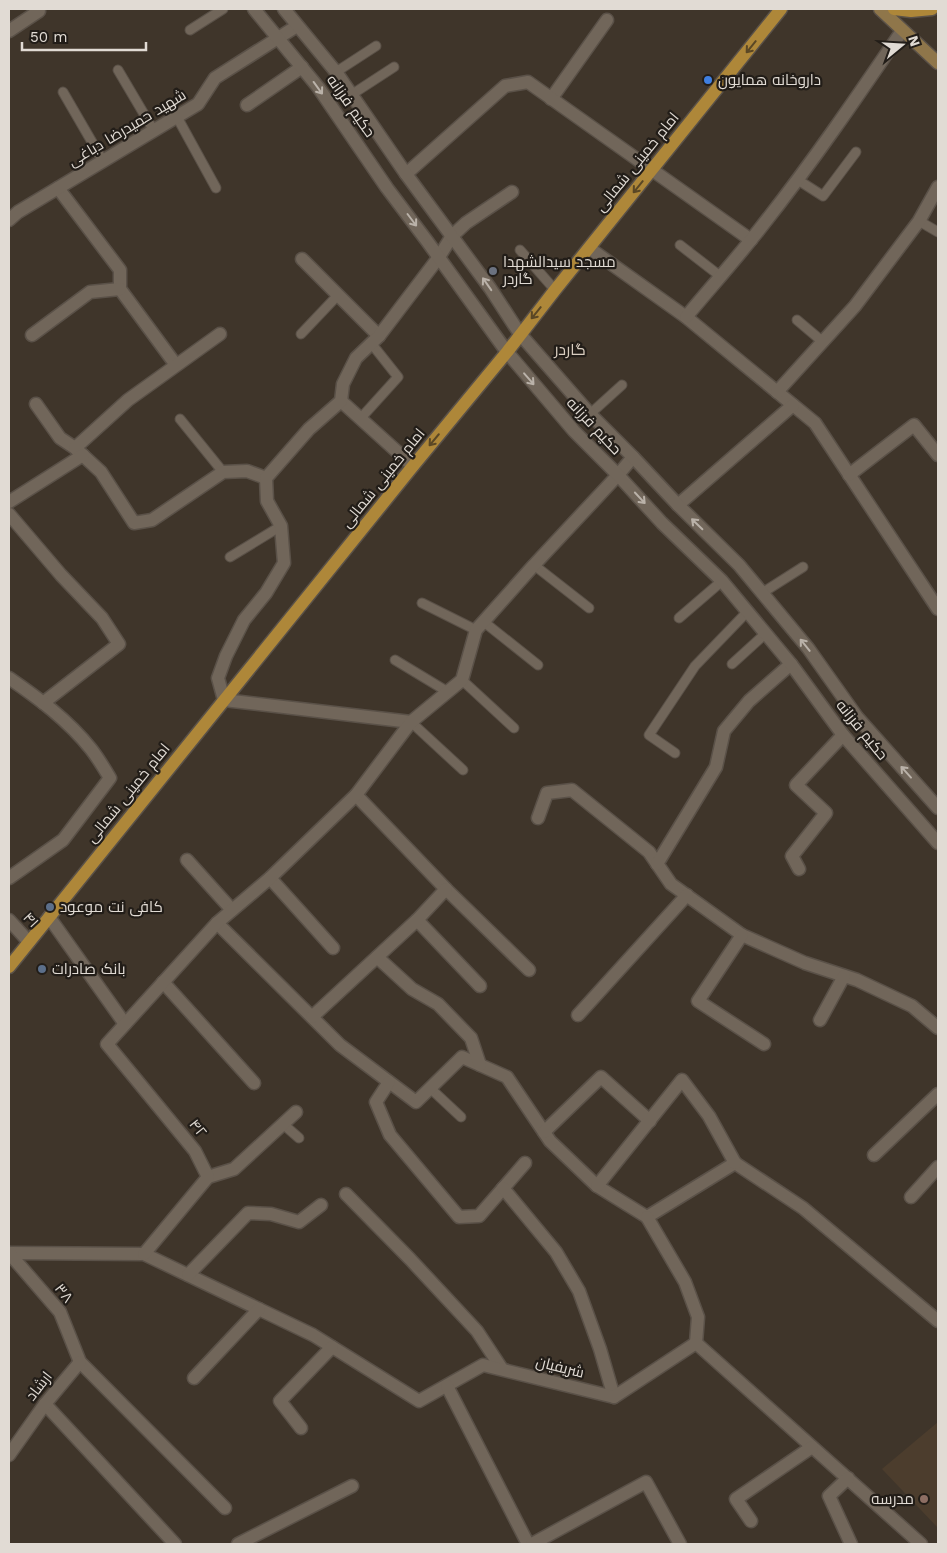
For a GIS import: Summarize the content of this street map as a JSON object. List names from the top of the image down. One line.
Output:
{"streets":{"main road":["امام خمینی شمالی"],"street":["حکیم فرزانه","شهید حمیدرضا دباغی","۴۱","۴۲","۳۸","شریفیان","ارشاد"]},"crossings":[["حکیم فرزانه","شهید حمیدرضا دباغی"],["حکیم فرزانه","امام خمینی شمالی"],["امام خمینی شمالی","۴۱"],["۳۸","ارشاد"]],"one_way":["امام خمینی شمالی"],"districts":["گاردر"],"places":["داروخانه همایون","مسجد سیدالشهدا گاردر","کافی نت موعود","بانک صادرات","مدرسه"],"scale_bar":"50 m","north":"right"}
